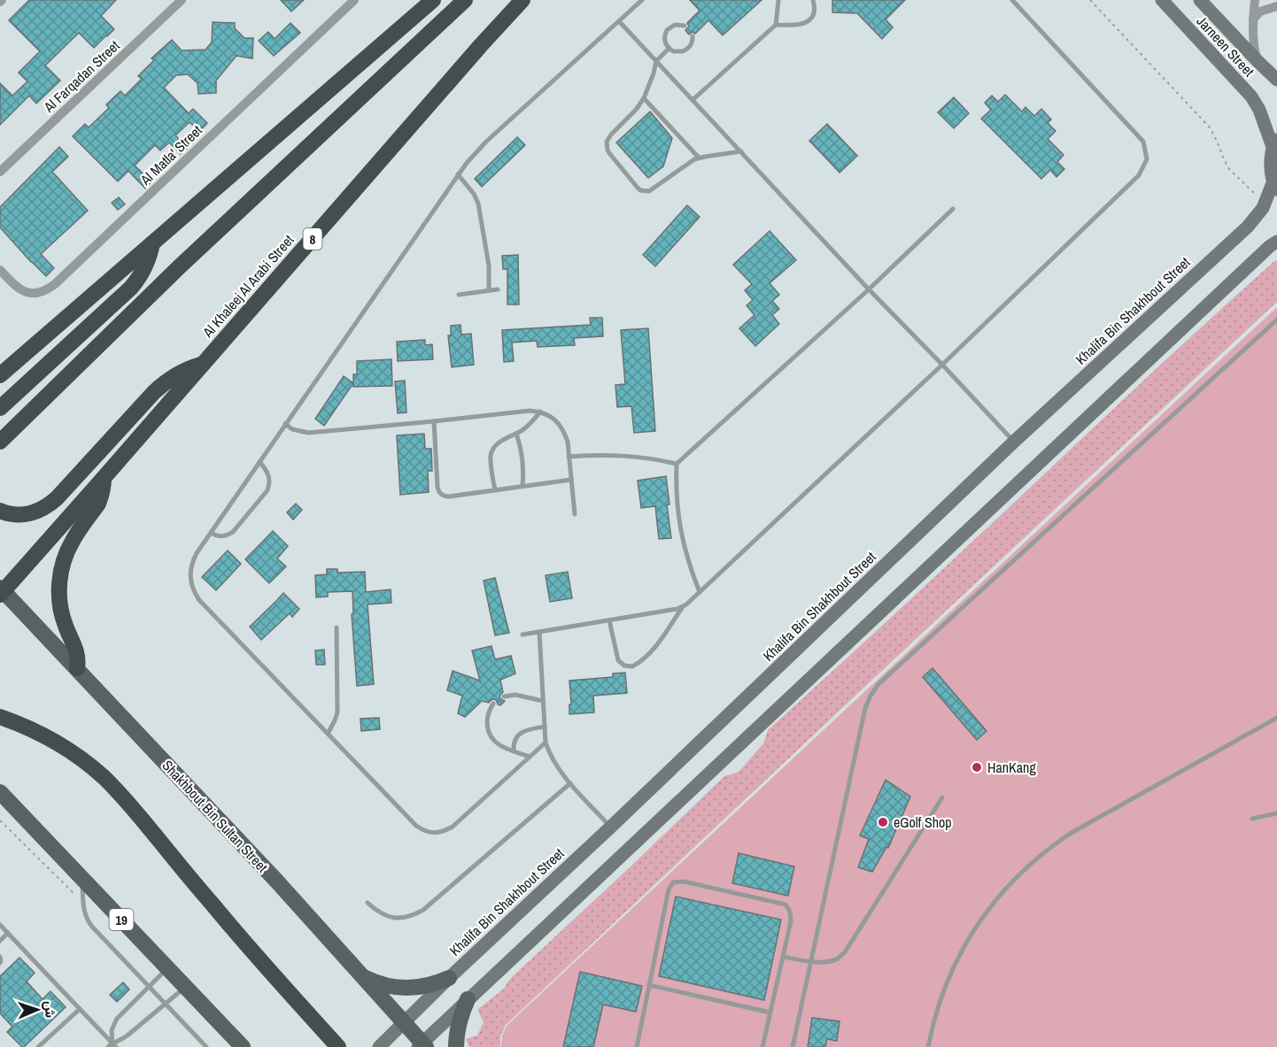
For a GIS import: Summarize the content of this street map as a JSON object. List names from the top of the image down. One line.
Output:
{"streets":{"highway":["8","Al Khaleej Al Arabi Street"],"main road":["Jarneen Street","Khalifa Bin Shakhbout Street","Shakhbout Bin Sultan Street","19"],"street":["Al Farqadan Street","Al Matla' Street"]},"crossings":[["Al Khaleej Al Arabi Street","Shakhbout Bin Sultan Street"],["Khalifa Bin Shakhbout Street","Shakhbout Bin Sultan Street"]],"places":["HanKang","eGolf Shop"],"north":"right"}
